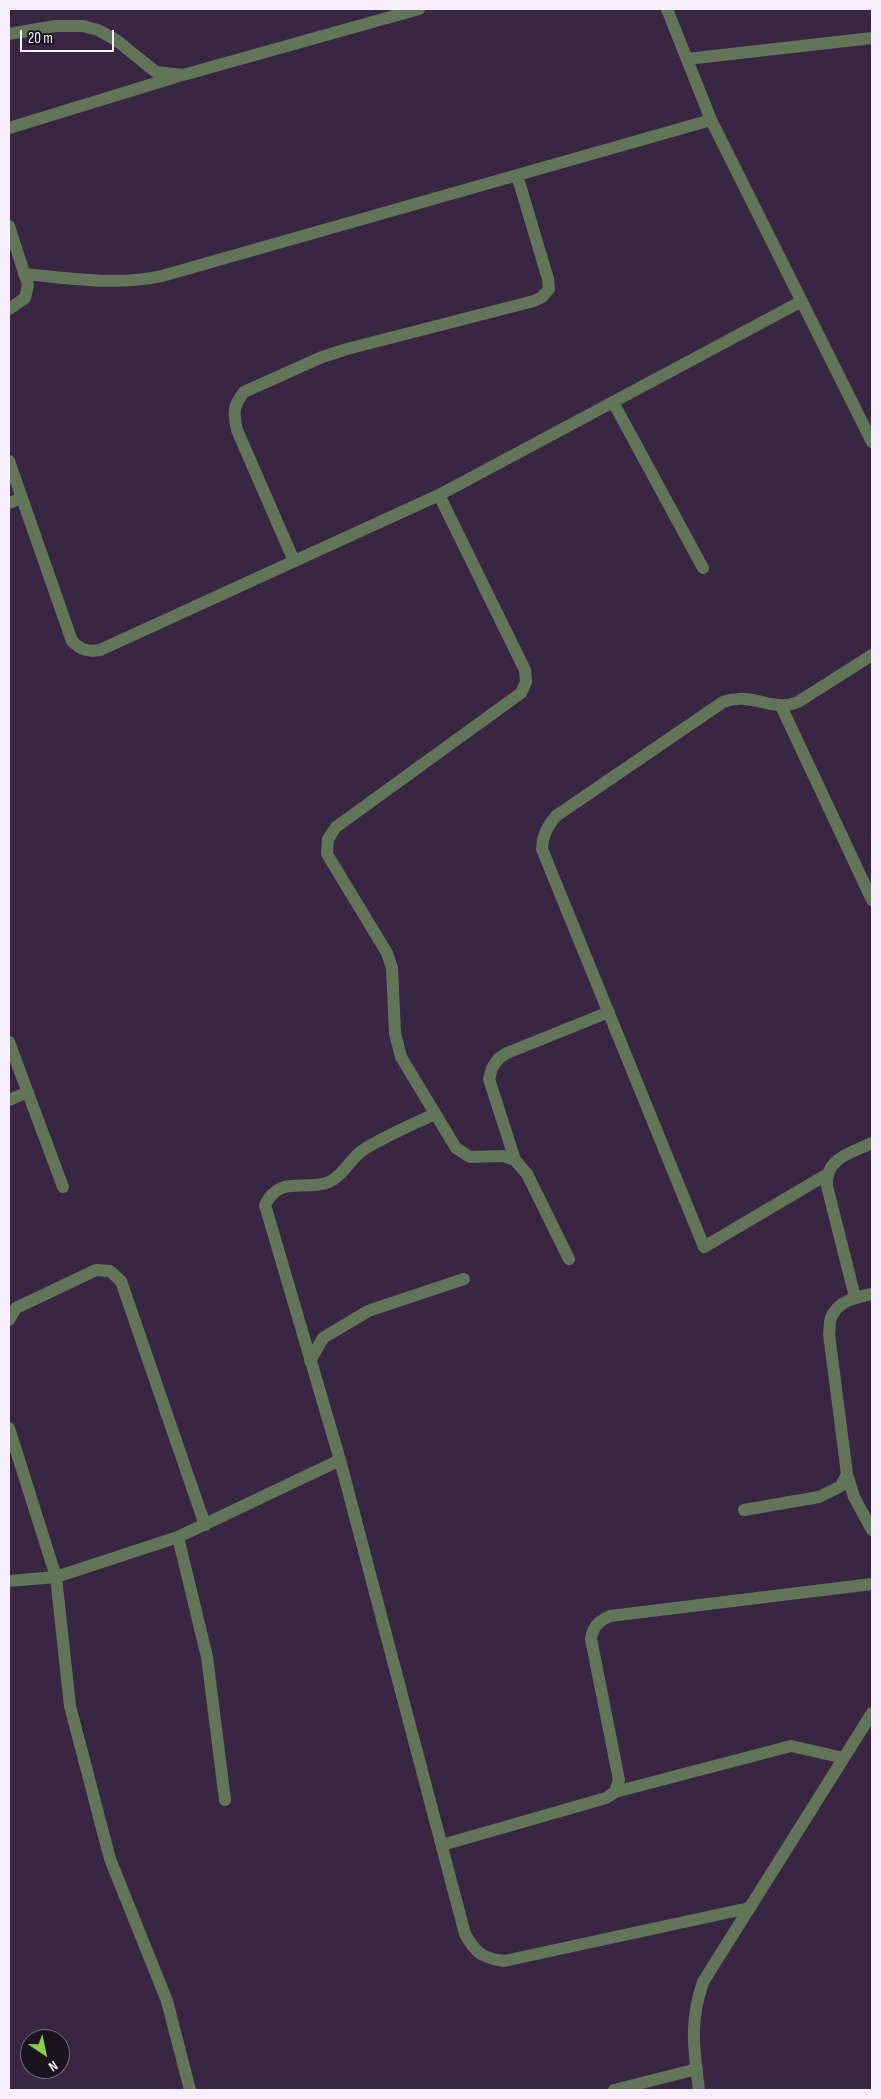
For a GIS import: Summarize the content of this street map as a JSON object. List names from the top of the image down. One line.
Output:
{"scale_bar":"20 m","north":"bottom right"}
